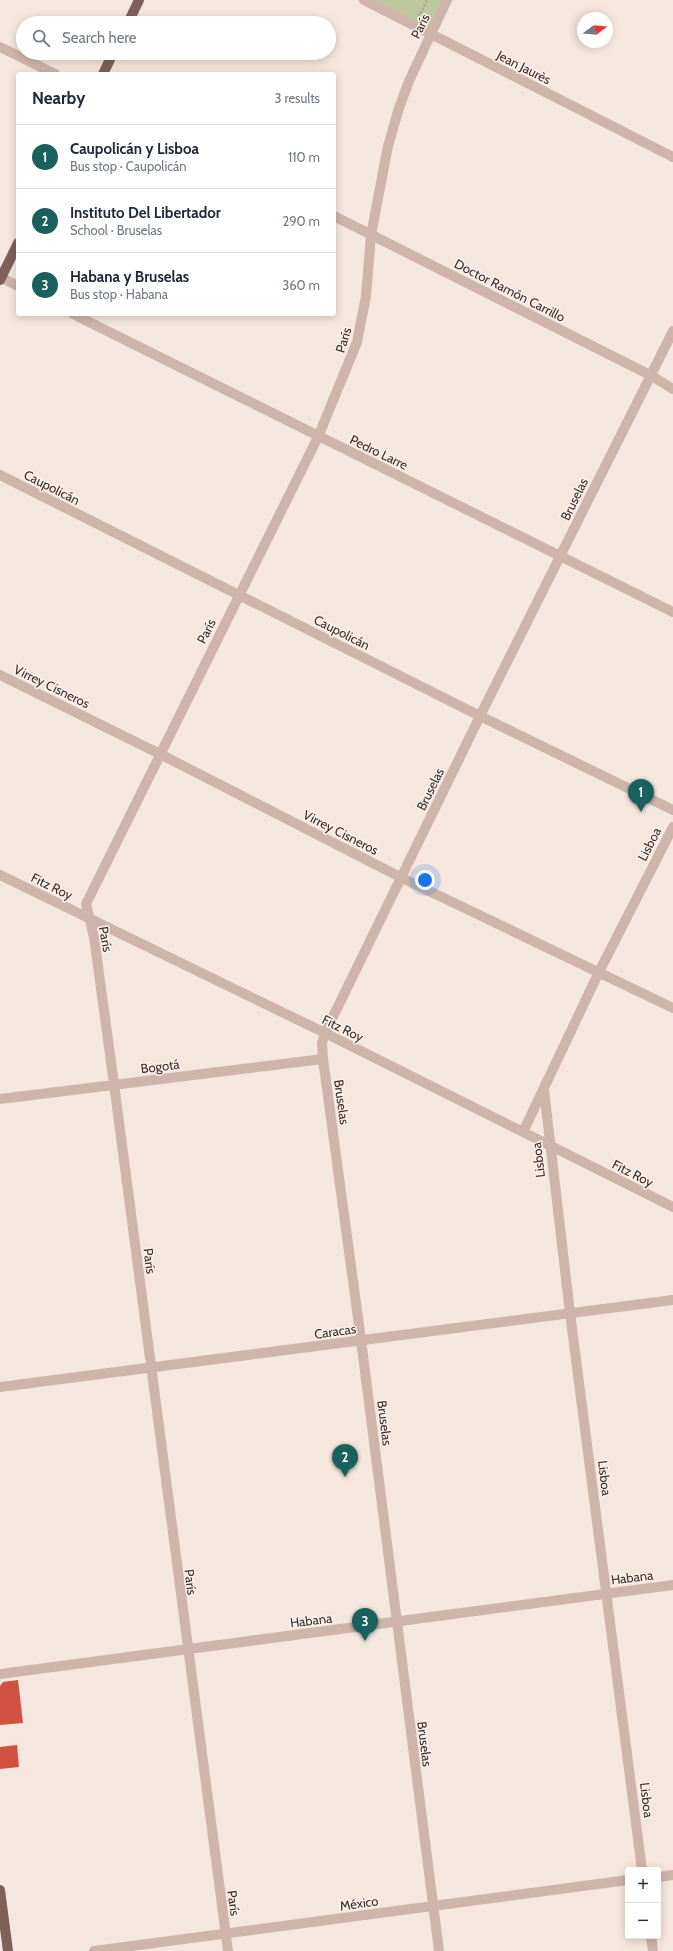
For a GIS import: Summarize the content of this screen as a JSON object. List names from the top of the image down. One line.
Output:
{"streets":{"street":["París","Jean Jaurès","Doctor Ramón Carrillo","Pedro Larre","Caupolicán","Bruselas","Virrey Cisneros","Lisboa","Fitz Roy","Bogotá","Caracas","Habana","México"]},"crossings":[["París","Jean Jaurès"],["París","Doctor Ramón Carrillo"],["París","Pedro Larre"],["París","Caupolicán"],["París","Virrey Cisneros"],["París","Fitz Roy"],["París","Bogotá"],["París","Caracas"],["París","Habana"],["París","México"],["Doctor Ramón Carrillo","Bruselas"],["Pedro Larre","Bruselas"],["Caupolicán","Bruselas"],["Bruselas","Virrey Cisneros"],["Bruselas","Fitz Roy"],["Bruselas","Bogotá"],["Bruselas","Caracas"],["Bruselas","Habana"],["Bruselas","México"],["Virrey Cisneros","Lisboa"],["Lisboa","Fitz Roy"],["Lisboa","Caracas"],["Lisboa","Habana"]],"north":"right","page":{"search":"Search here","heading":["Nearby","3 results"],"list":[{"mark":"1","name":"Caupolicán y Lisboa","note":"Bus stop · Caupolicán","value":"110 m"},{"mark":"2","name":"Instituto Del Libertador","note":"School · Bruselas","value":"290 m"},{"mark":"3","name":"Habana y Bruselas","note":"Bus stop · Habana","value":"360 m"}],"pins":["1","2","3"],"map_buttons":["+","−"]}}
